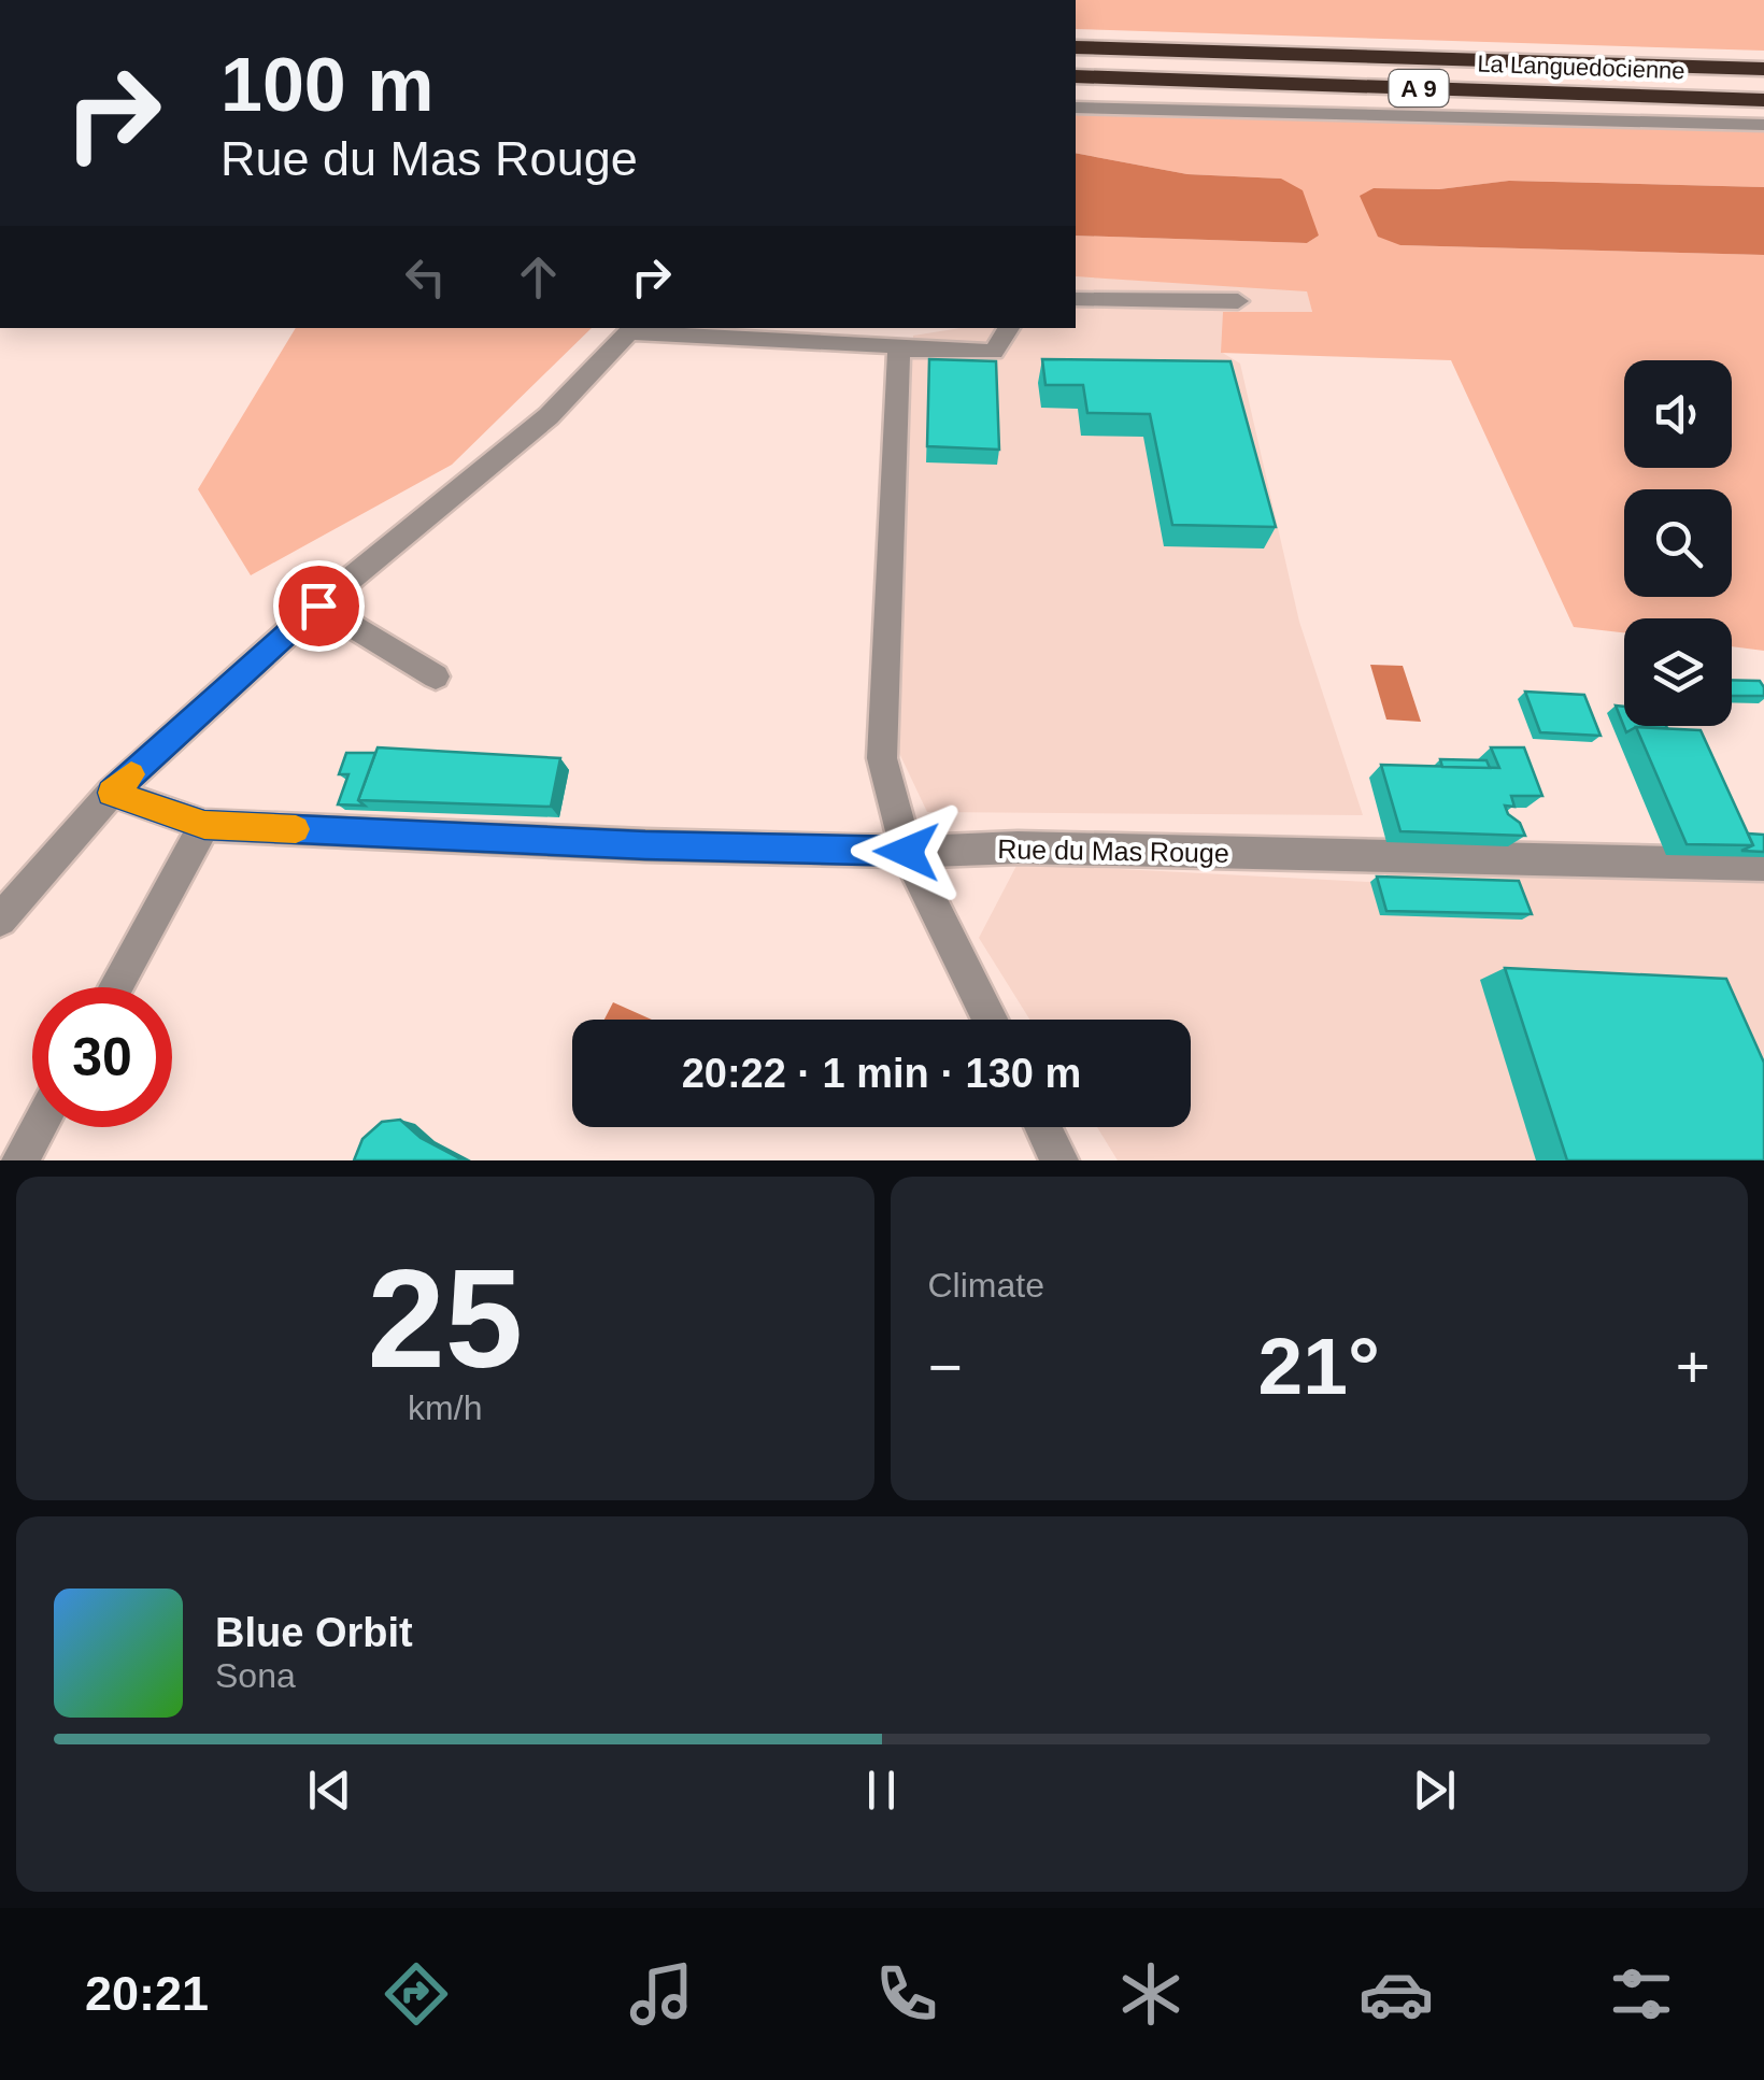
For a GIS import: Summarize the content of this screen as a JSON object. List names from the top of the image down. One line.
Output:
{"streets":{"highway":["La Languedocienne","A 9"],"street":["Rue du Mas Rouge"]},"page":{"turn":["100 m","Rue du Mas Rouge"],"limit":"30","trip":"20:22 · 1 min · 130 m","tile":[["25","km/h"],"Climate"],"heat":["−","21°","+"],"song":["Blue Orbit","Sona"],"tabs":"20:21"}}
